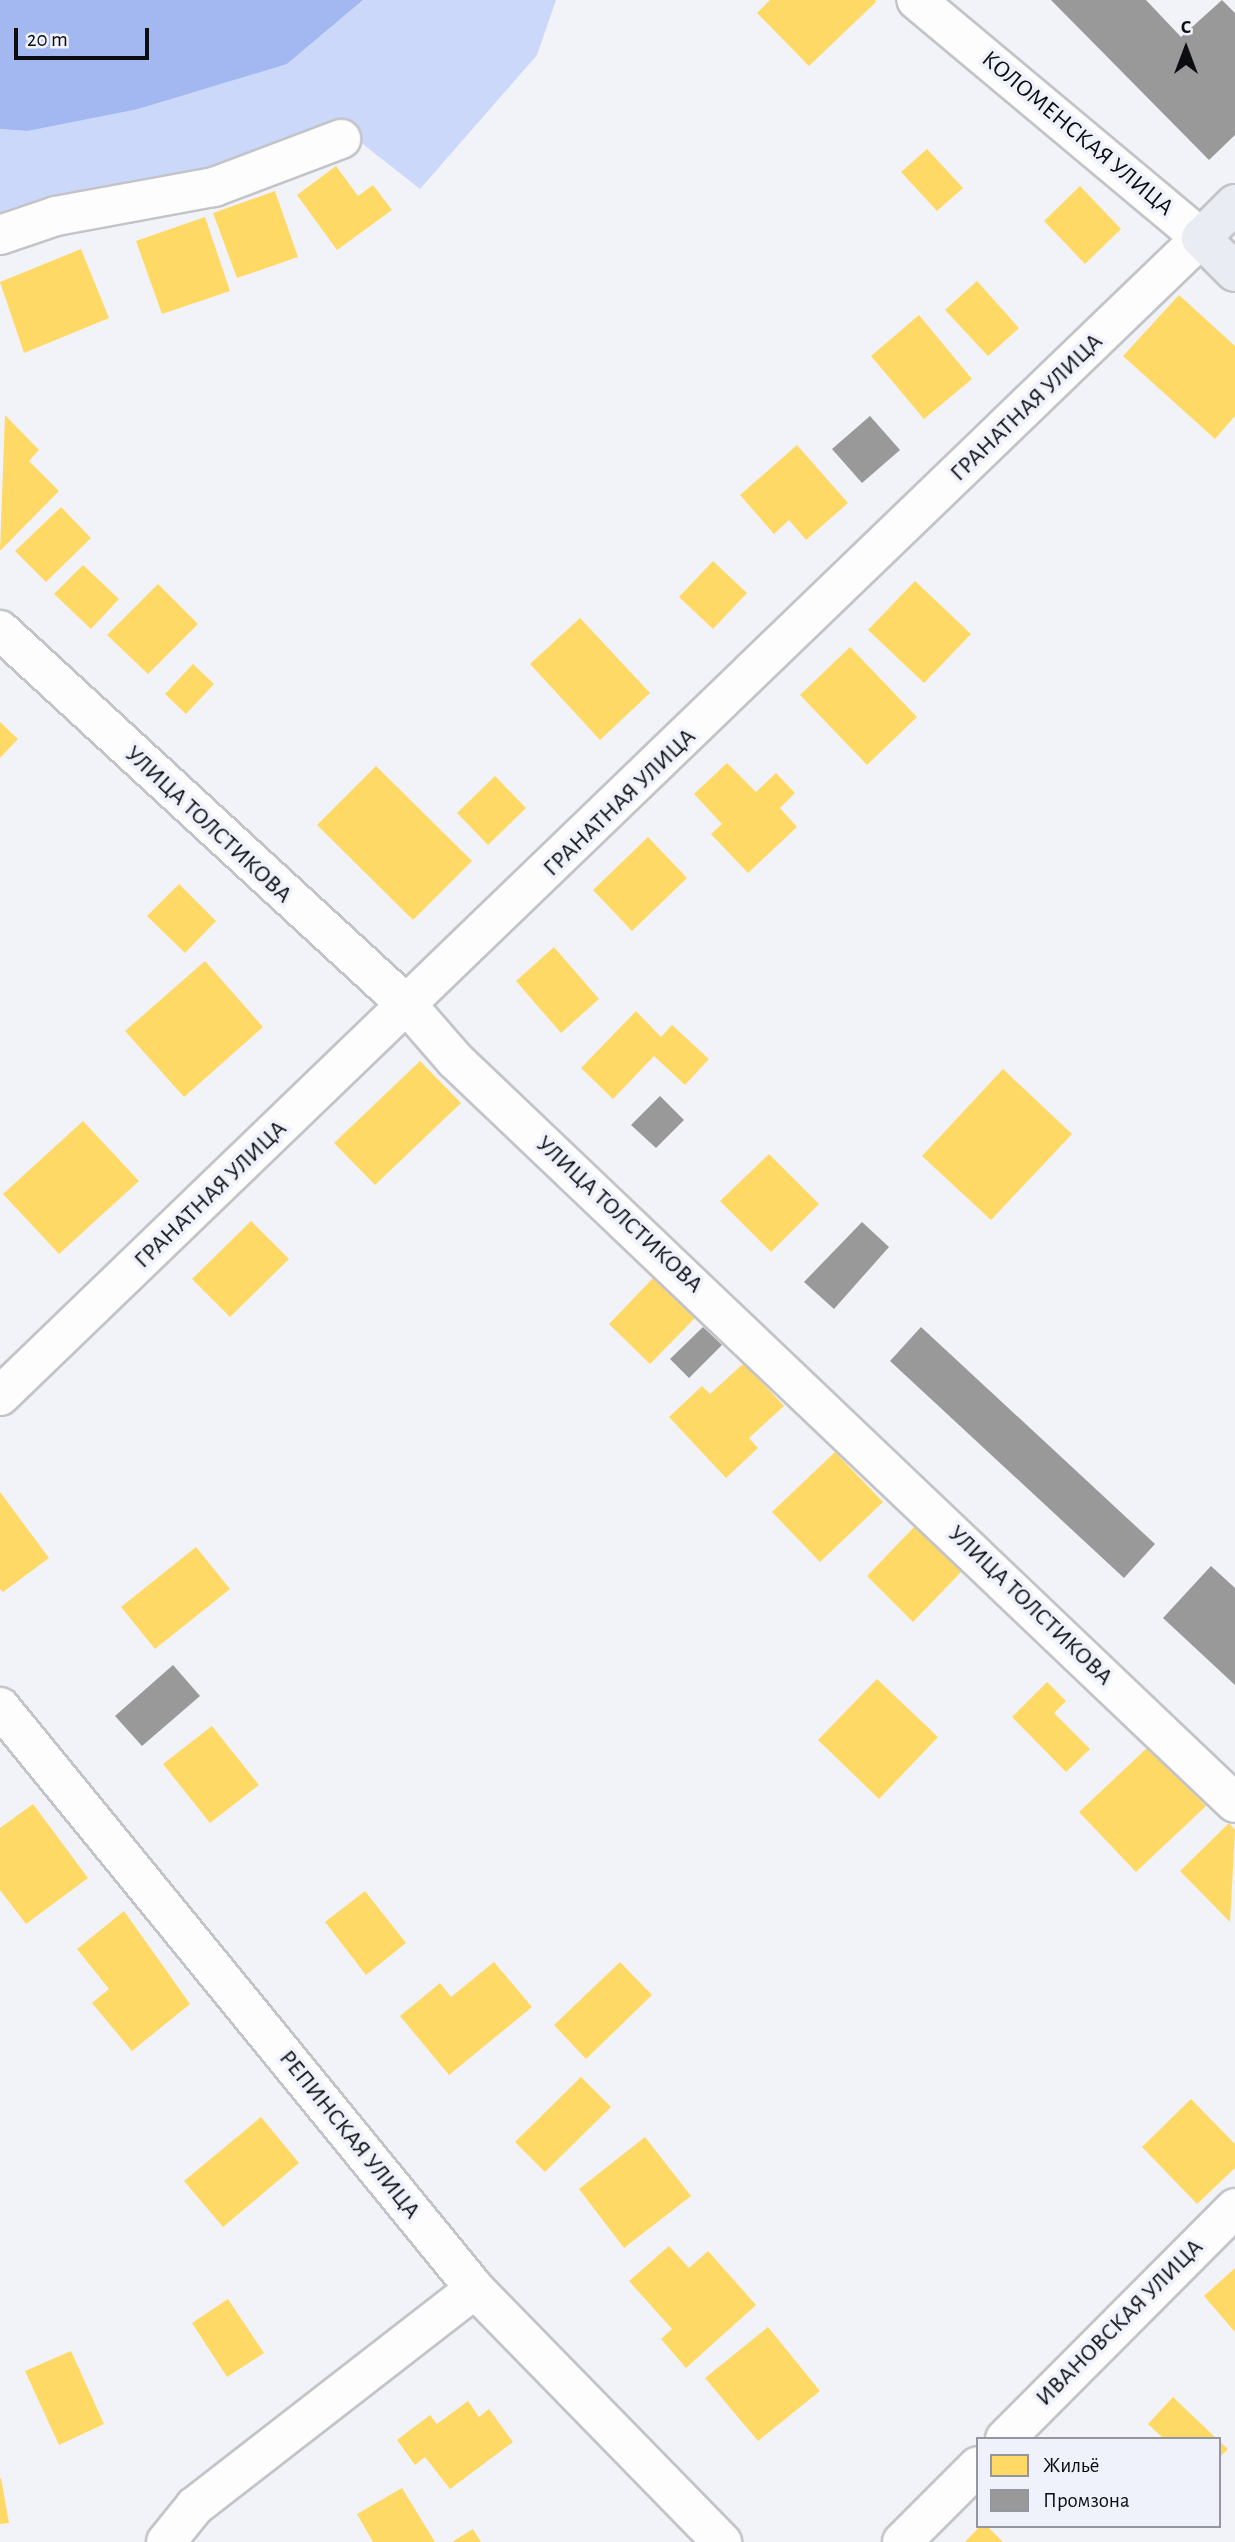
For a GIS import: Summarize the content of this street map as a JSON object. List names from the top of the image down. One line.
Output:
{"streets":{"main road":["КОЛОМЕНСКАЯ УЛИЦА","ГРАНАТНАЯ УЛИЦА"],"street":["УЛИЦА ТОЛСТИКОВА","РЕПИНСКАЯ УЛИЦА","ИВАНОВСКАЯ УЛИЦА"]},"crossings":[["КОЛОМЕНСКАЯ УЛИЦА","ГРАНАТНАЯ УЛИЦА"],["ГРАНАТНАЯ УЛИЦА","УЛИЦА ТОЛСТИКОВА"]],"legend":["Жильё","Промзона"],"scale_bar":"20 m","north":"top"}
